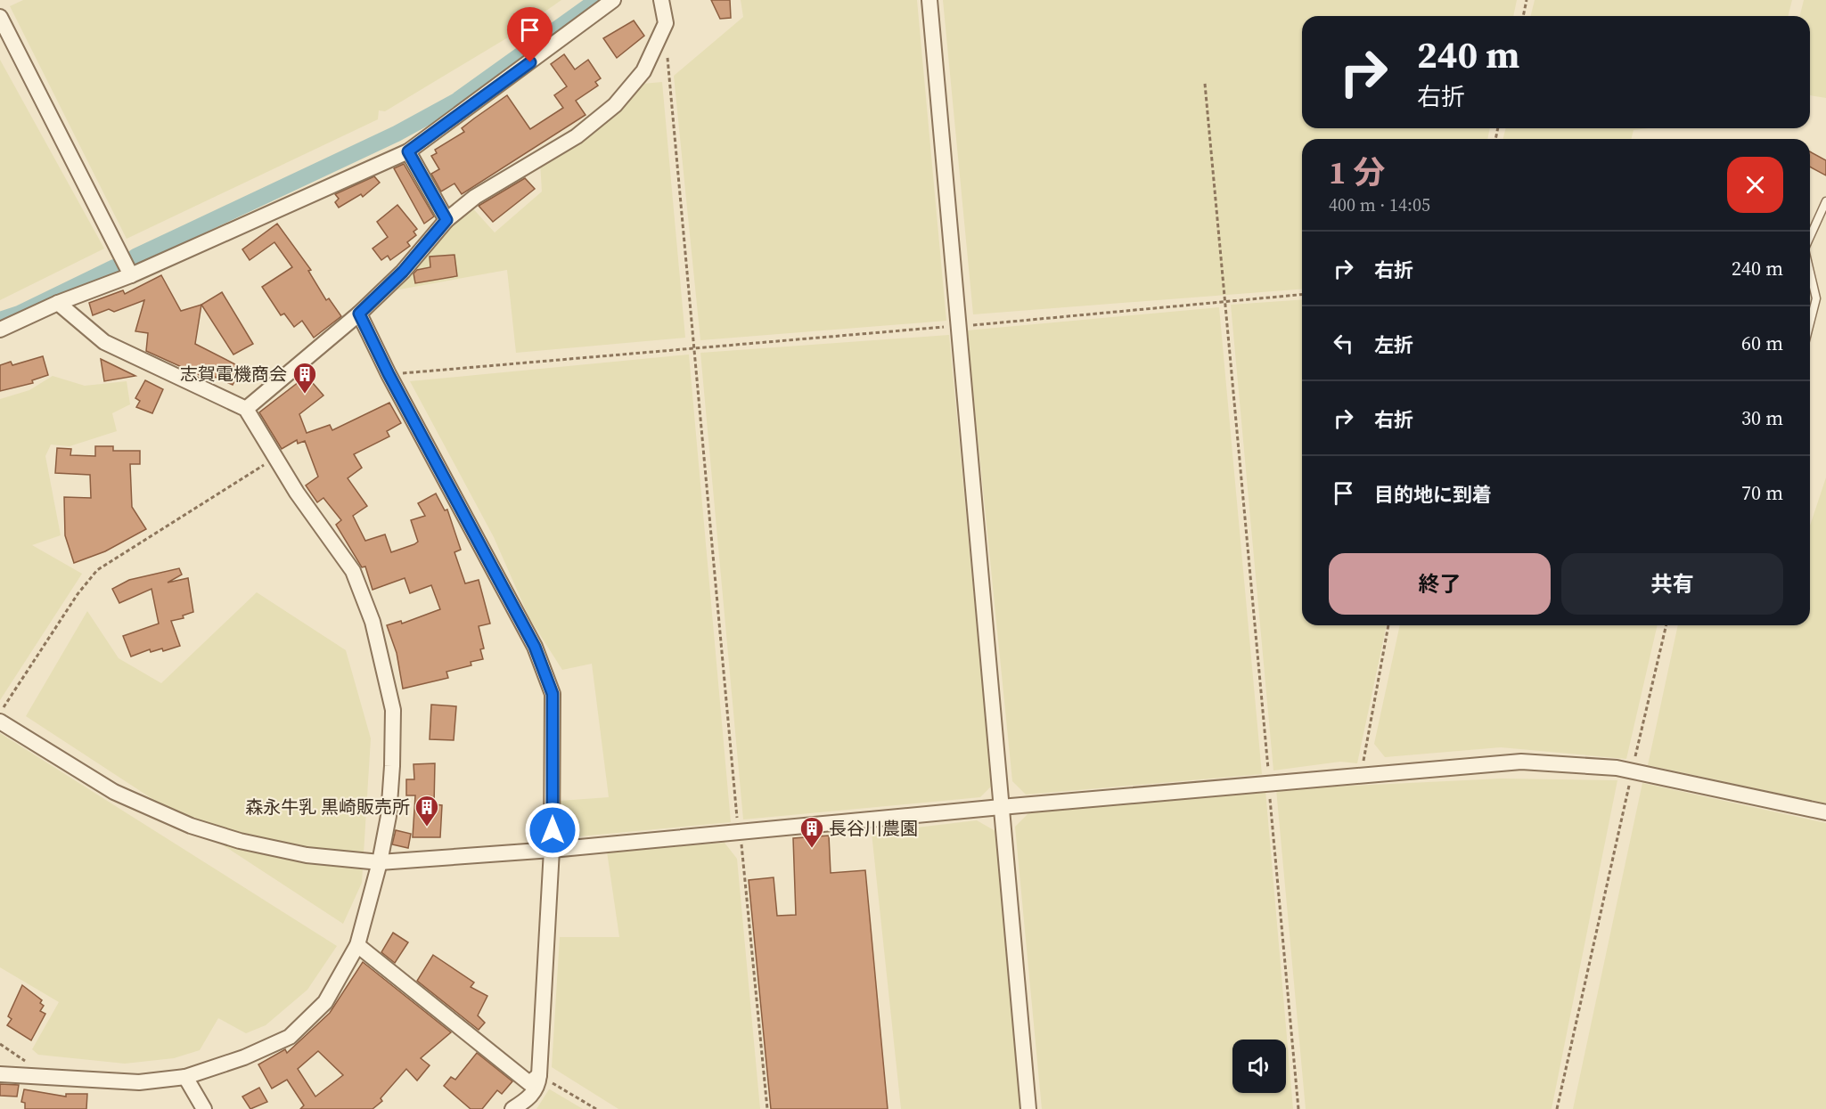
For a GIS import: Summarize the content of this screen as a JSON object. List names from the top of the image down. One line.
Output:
{"places":{"building":["志賀電機商会","森永牛乳 黒崎販売所","長谷川農園"]},"page":{"turn":["240 m","右折"],"heading":["1 分","400 m · 14:05"],"list":[{"name":"右折","value":"240 m"},{"name":"左折","value":"60 m"},{"name":"右折","value":"30 m"},{"name":"目的地に到着","value":"70 m"}],"buttons":["終了","共有"]}}
